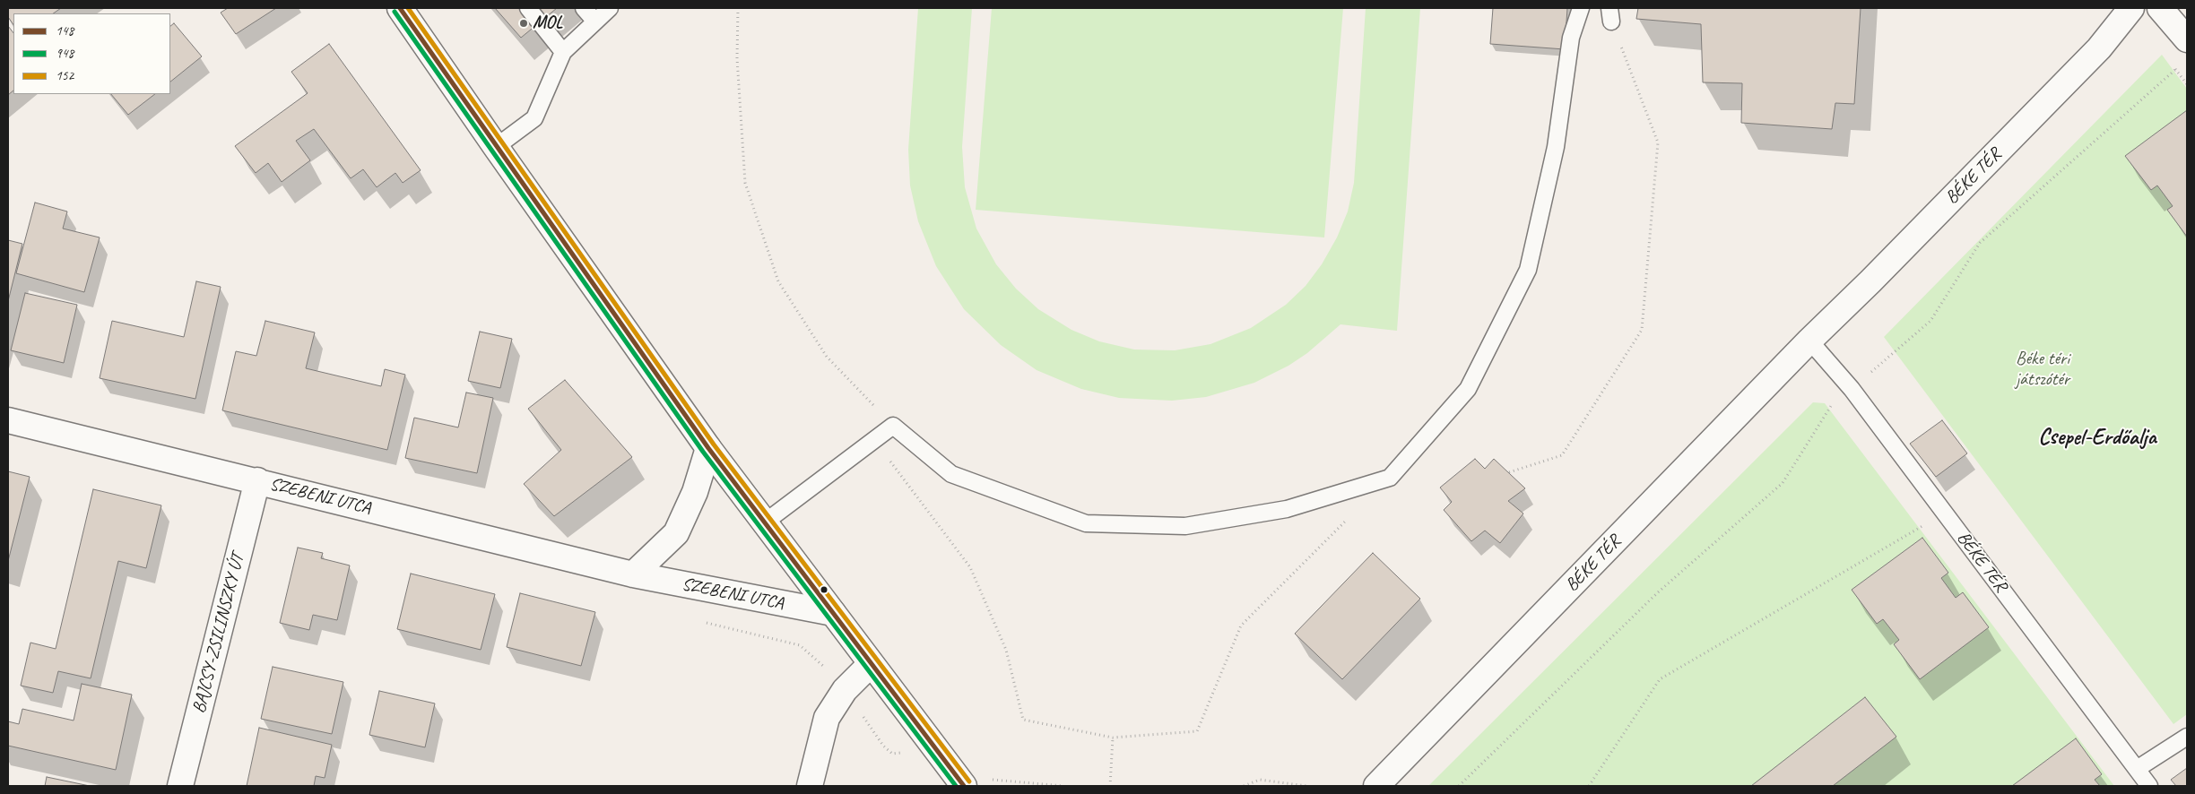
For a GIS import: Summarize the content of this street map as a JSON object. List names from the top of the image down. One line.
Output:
{"streets":{"street":["BÉKE TÉR","SZEBENI UTCA","BAJCSY-ZSILINSZKY ÚT"]},"crossings":[["SZEBENI UTCA","BAJCSY-ZSILINSZKY ÚT"]],"districts":["Csepel-Erdőalja"],"parks":["Béke téri játszótér"],"places":["MOL"],"lines":["transit line 148","transit line 152","transit line 948"],"legend":["148","948","152"]}
